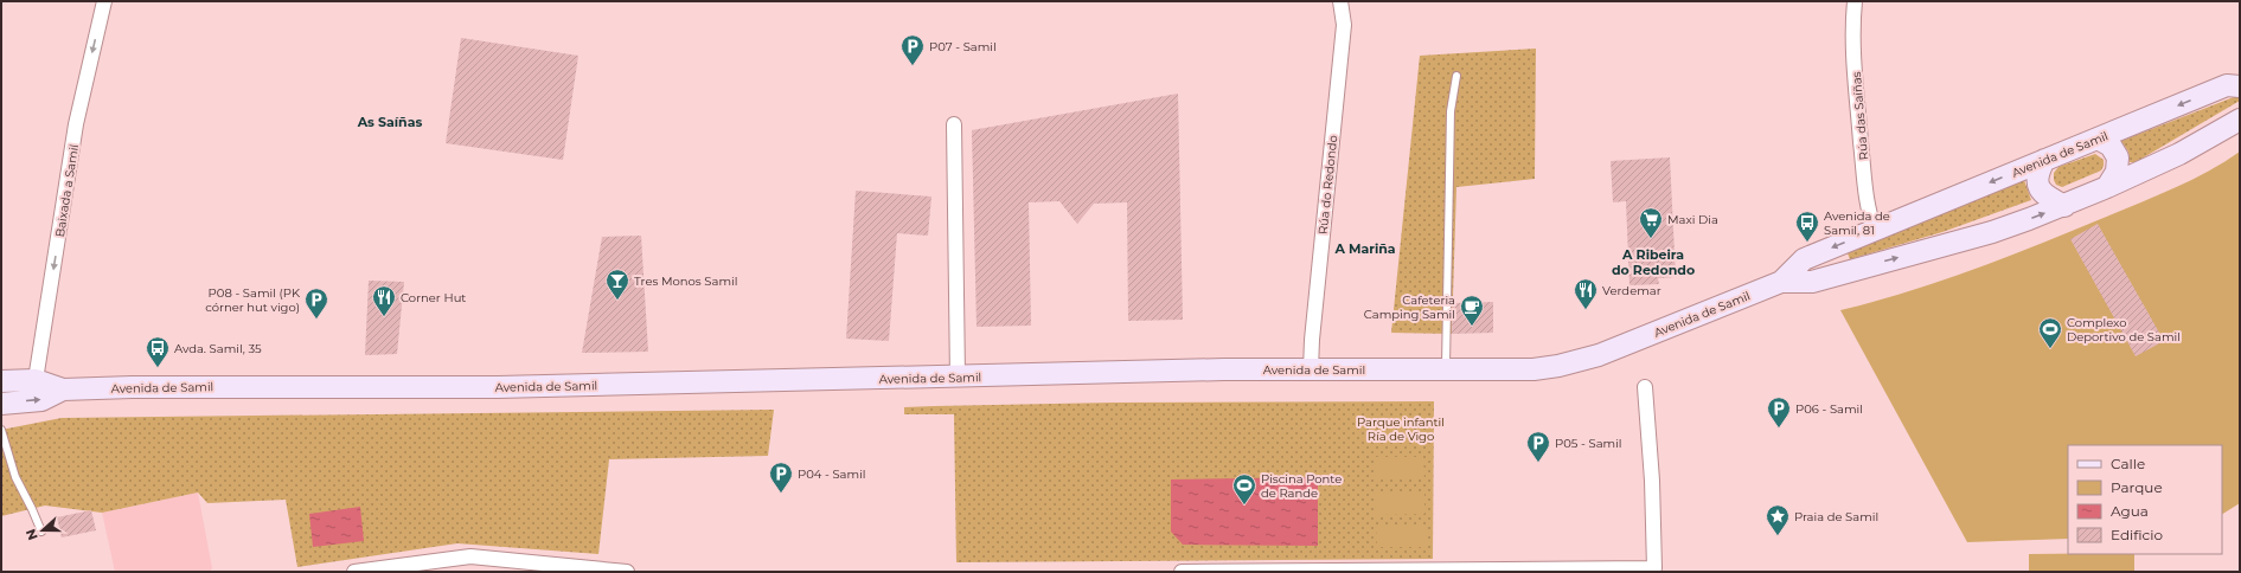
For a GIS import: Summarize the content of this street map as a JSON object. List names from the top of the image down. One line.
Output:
{"streets":{"main road":["Avenida de Samil"],"street":["Rúa das Saíñas","Rúa do Redondo","Baixada a Samil"]},"crossings":[["Rúa das Saíñas","Avenida de Samil"],["Avenida de Samil","Rúa do Redondo"],["Avenida de Samil","Baixada a Samil"]],"one_way":["Baixada a Samil"],"districts":["As Saíñas","A Mariña","A Ribeira do Redondo"],"parks":["Parque infantil Ría de Vigo"],"places":{"parking":["P07 - Samil","P08 - Samil (PK córner hut vigo)","P06 - Samil","P05 - Samil","P04 - Samil"],"supermarket":["Maxi Dia"],"bus stop":["Avenida de Samil, 81","Avda. Samil, 35"],"bar":["Tres Monos Samil"],"restaurant":["Verdemar","Corner Hut"],"cafe":["Cafeteria Camping Samil"],"sports":["Complexo Deportivo de Samil","Piscina Ponte de Rande"],"place":["Praia de Samil"]},"legend":["Calle","Parque","Agua","Edificio"],"north":"left"}
